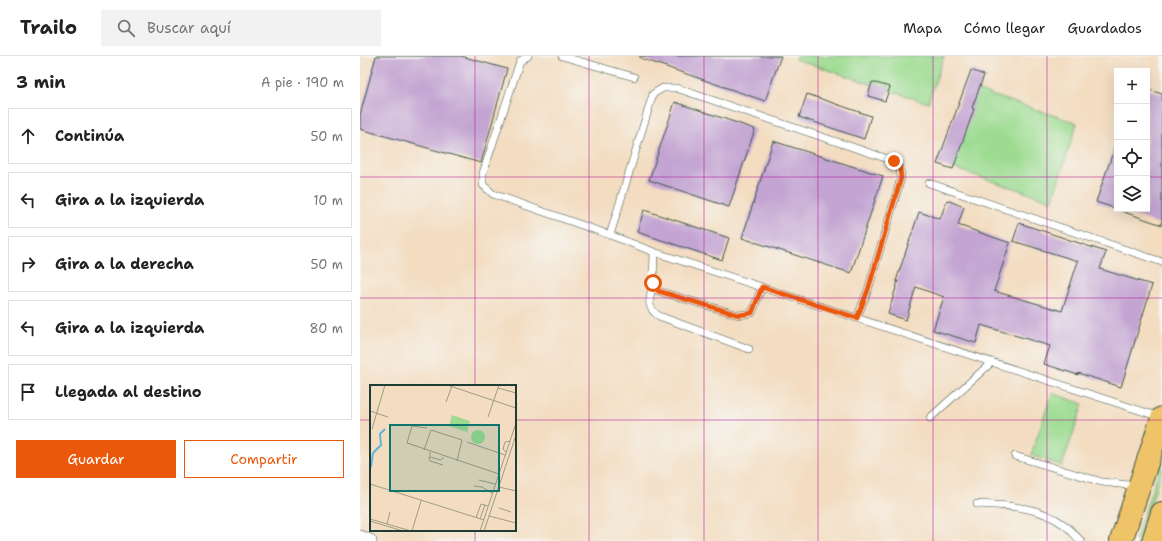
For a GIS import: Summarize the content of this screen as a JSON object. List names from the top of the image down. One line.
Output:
{"page":{"header":"Trailo","search":"Buscar aquí","nav":["Mapa","Cómo llegar","Guardados"],"heading":["3 min","A pie · 190 m"],"map_buttons":["+","−"],"list":[["Continúa","50 m"],["Gira a la izquierda","10 m"],["Gira a la derecha","50 m"],["Gira a la izquierda","80 m"],"Llegada al destino"],"buttons":["Guardar","Compartir"]}}
